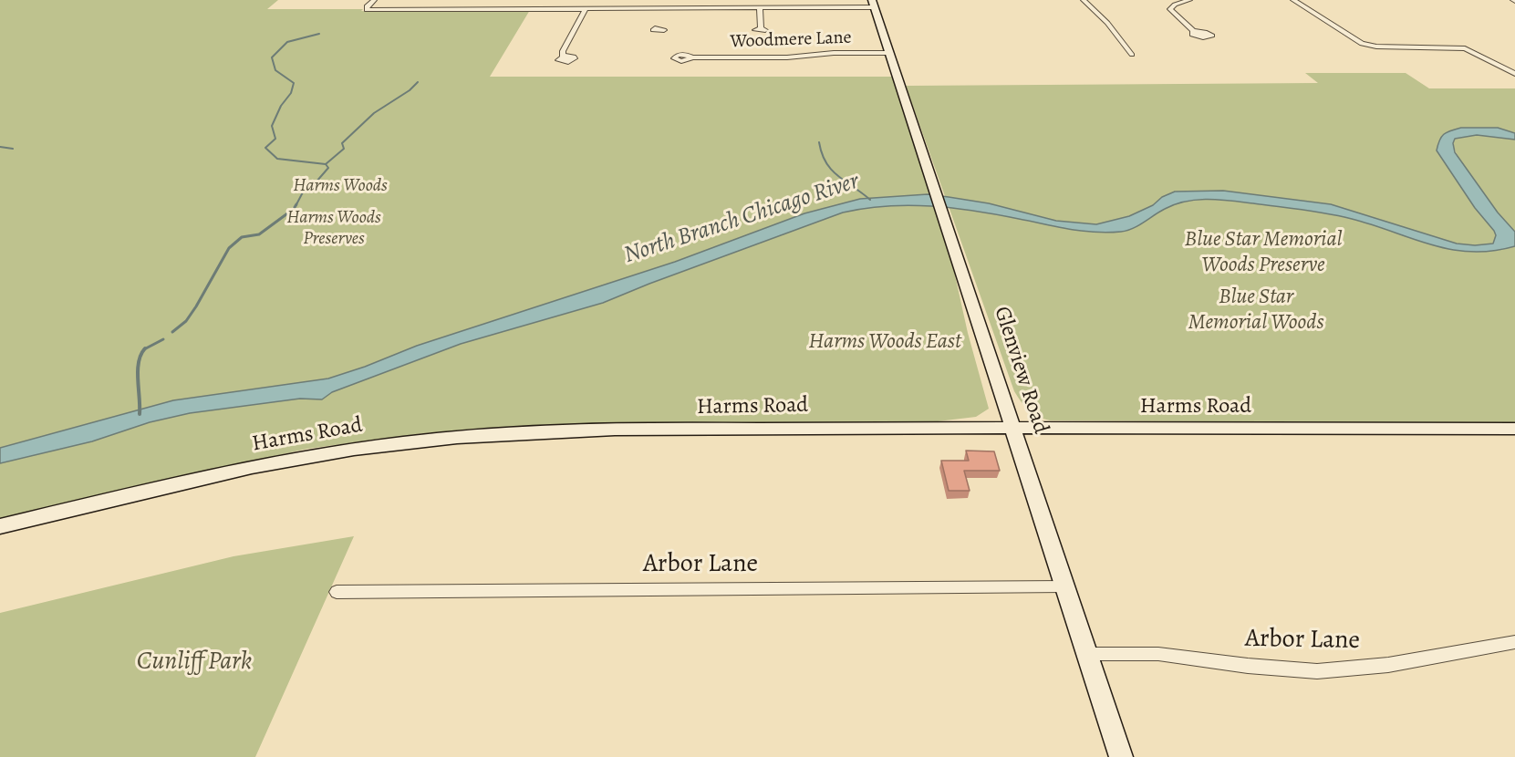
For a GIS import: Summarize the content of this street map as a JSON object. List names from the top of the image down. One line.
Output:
{"streets":{"main road":["Glenview Road","Harms Road"],"street":["Woodmere Lane","Arbor Lane"]},"crossings":[["Woodmere Lane","Glenview Road"],["Glenview Road","Harms Road"],["Glenview Road","Arbor Lane"]],"water":["North Branch Chicago River"],"parks":["Harms Woods","Harms Woods Preserves","Blue Star Memorial Woods Preserve","Blue Star Memorial Woods","Harms Woods East","Cunliff Park"]}
